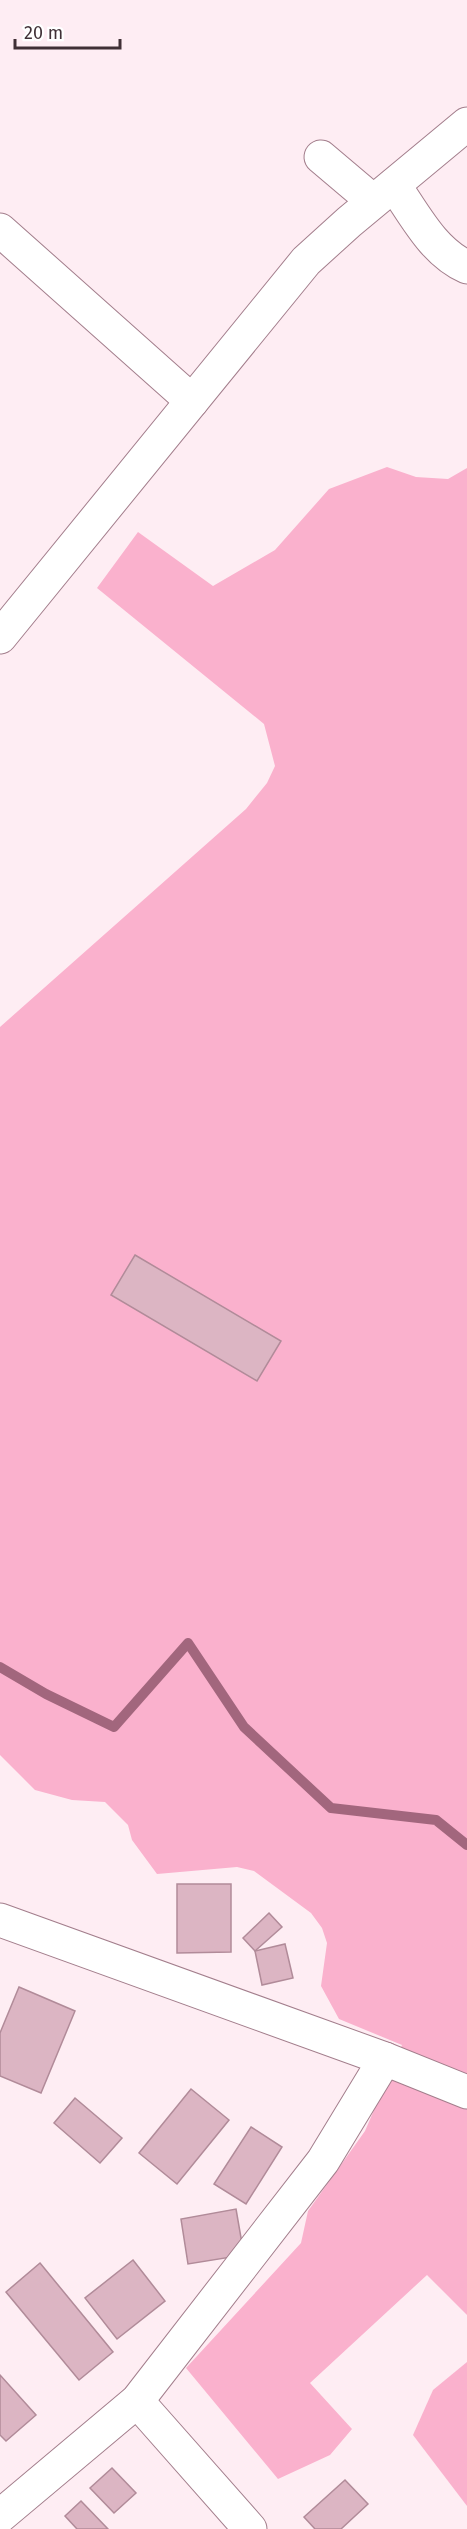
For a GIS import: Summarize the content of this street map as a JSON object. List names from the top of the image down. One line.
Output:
{"scale_bar":"20 m"}
